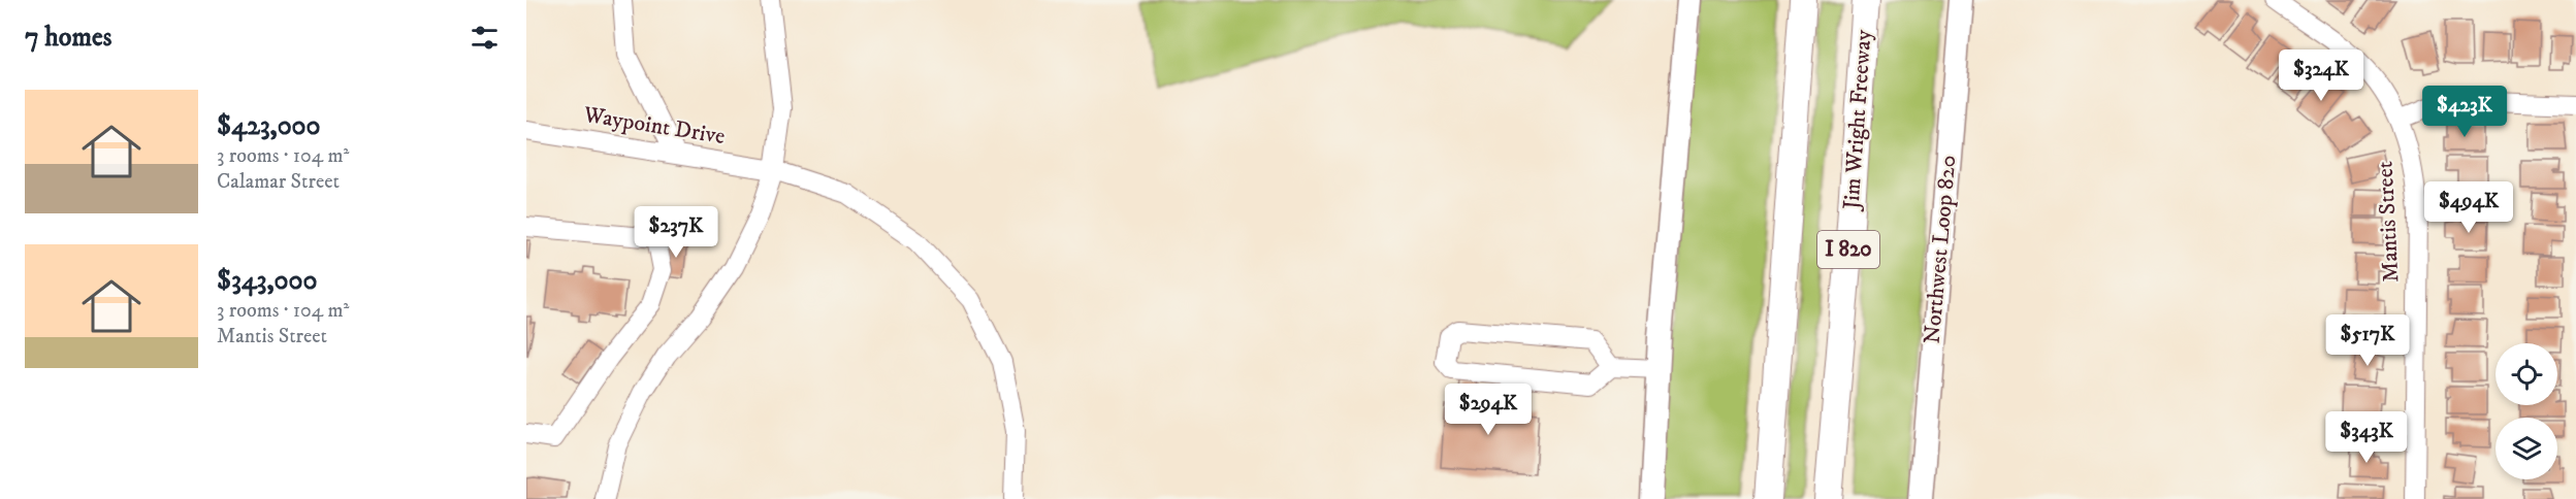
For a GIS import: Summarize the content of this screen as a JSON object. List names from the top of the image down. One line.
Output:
{"streets":{"highway":["Jim Wright Freeway","I 820"],"main road":["Northwest Loop 820"],"street":["Waypoint Drive","Mantis Street"]},"page":{"heading":"7 homes","price":["$324K","$423K","$494K","$237K","$517K","$294K","$343K"],"list":[{"name":"$423,000","note":"3 rooms · 104 m² · Calamar Street"},{"name":"$343,000","note":"3 rooms · 104 m² · Mantis Street"}]}}
